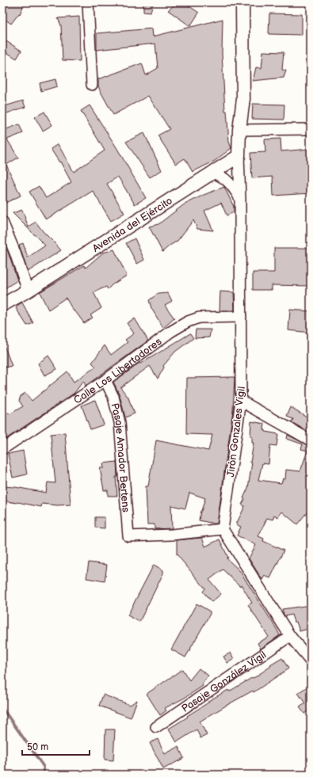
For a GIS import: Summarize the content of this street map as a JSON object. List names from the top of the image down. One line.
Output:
{"streets":{"main road":["Avenida del Ejército"],"street":["Calle Los Libertadores","Jirón Gonzales Vigil","Pasaje Amador Bertens","Pasaje González Vigil"]},"crossings":[["Avenida del Ejército","Jirón Gonzales Vigil"],["Calle Los Libertadores","Jirón Gonzales Vigil"],["Calle Los Libertadores","Pasaje Amador Bertens"],["Jirón Gonzales Vigil","Pasaje Amador Bertens"]],"scale_bar":"50 m"}
